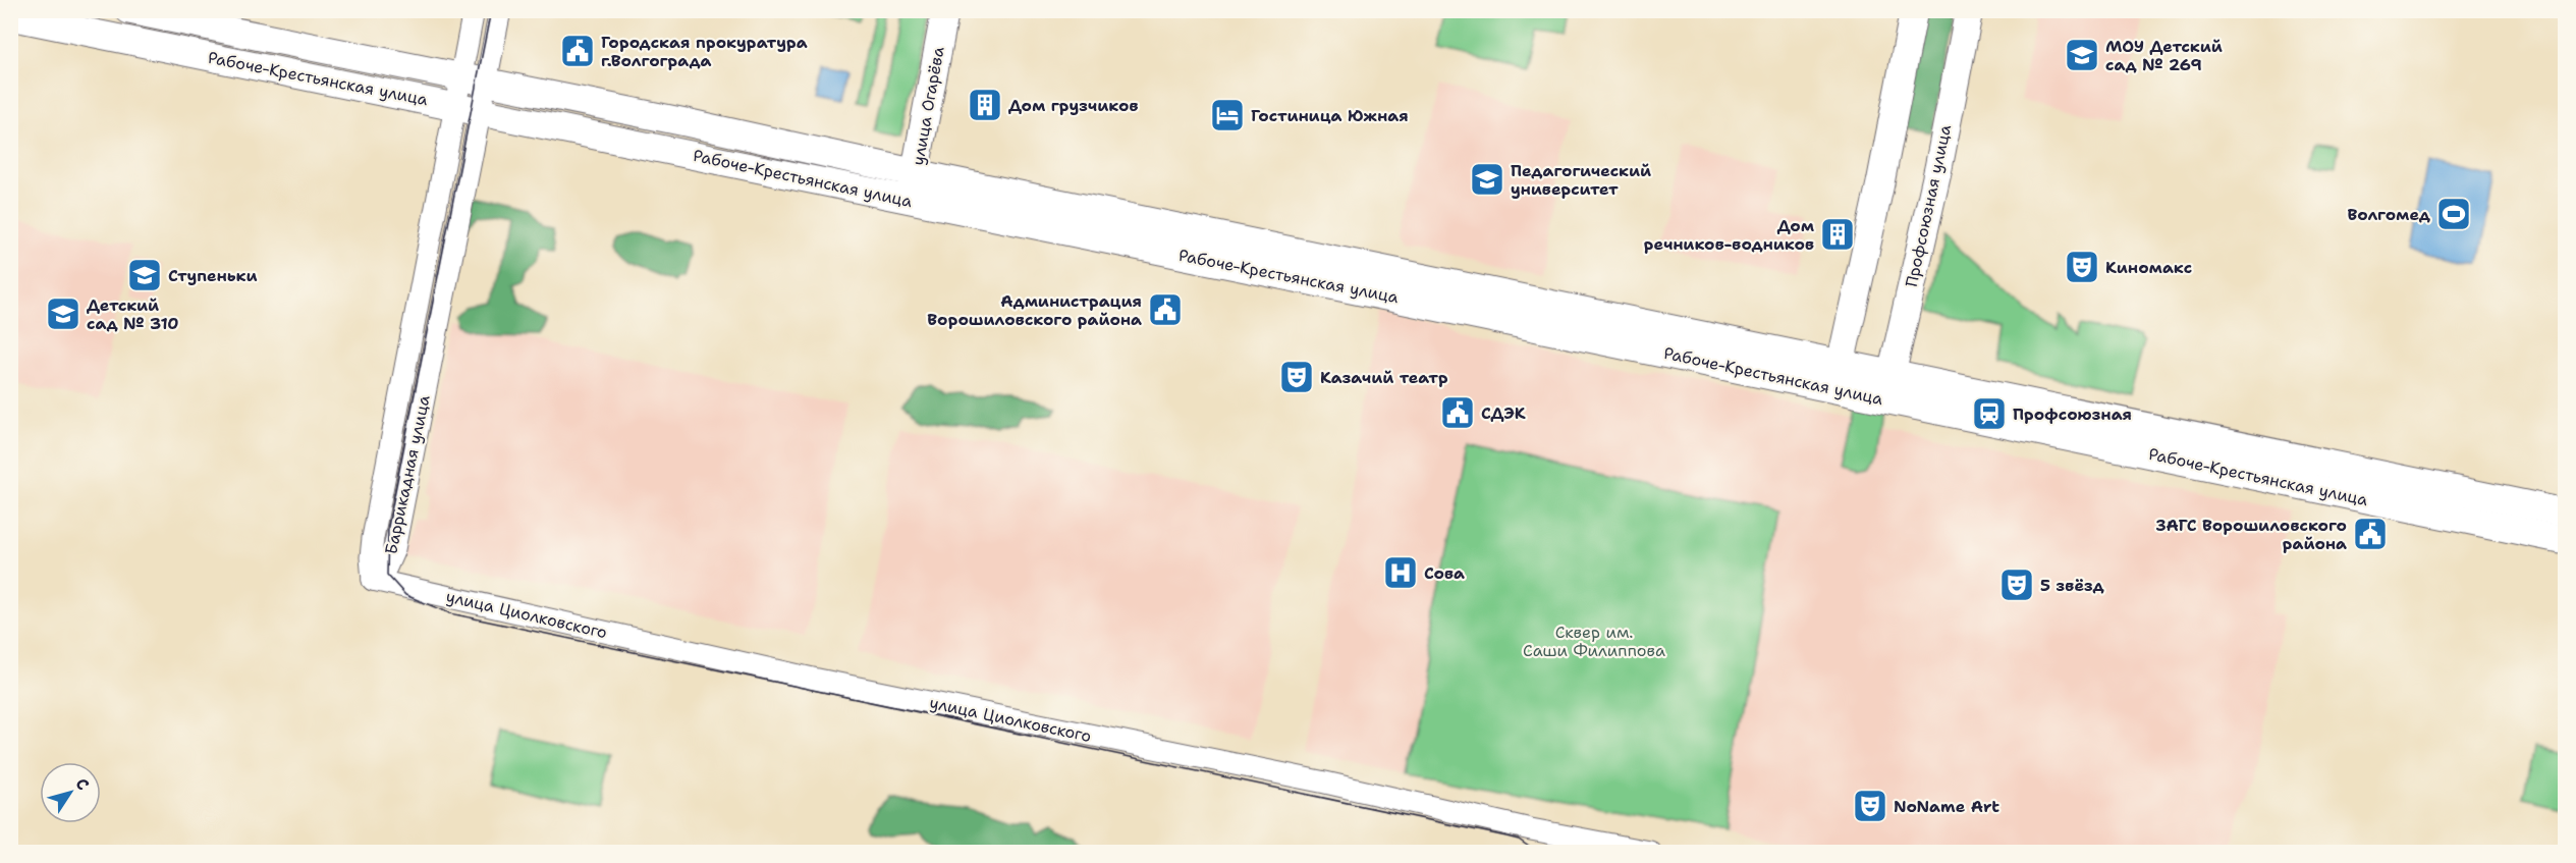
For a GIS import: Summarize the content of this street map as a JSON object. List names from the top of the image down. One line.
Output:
{"streets":{"main road":["Рабоче-Крестьянская улица","улица Огарёва","Профсоюзная улица"],"street":["Баррикадная улица","улица Циолковского"]},"crossings":[["Рабоче-Крестьянская улица","улица Огарёва"],["Рабоче-Крестьянская улица","Профсоюзная улица"],["Рабоче-Крестьянская улица","Баррикадная улица"],["Баррикадная улица","улица Циолковского"]],"parks":["Сквер им. Саши Филиппова"],"places":{"public building":["Городская прокуратура г.Волгограда","Администрация Ворошиловского района","СДЭК","ЗАГС Ворошиловского района"],"school or university":["МОУ Детский сад № 269","Педагогический университет","Ступеньки","Детский сад № 310"],"building":["Дом грузчиков","Дом речников-водников"],"hotel":["Гостиница Южная"],"sports":["Волгомед"],"theatre":["Киномакс","Казачий театр","5 звёзд","NoName Art"],"station":["Профсоюзная"],"hospital":["Сова"]},"north":"top right"}
